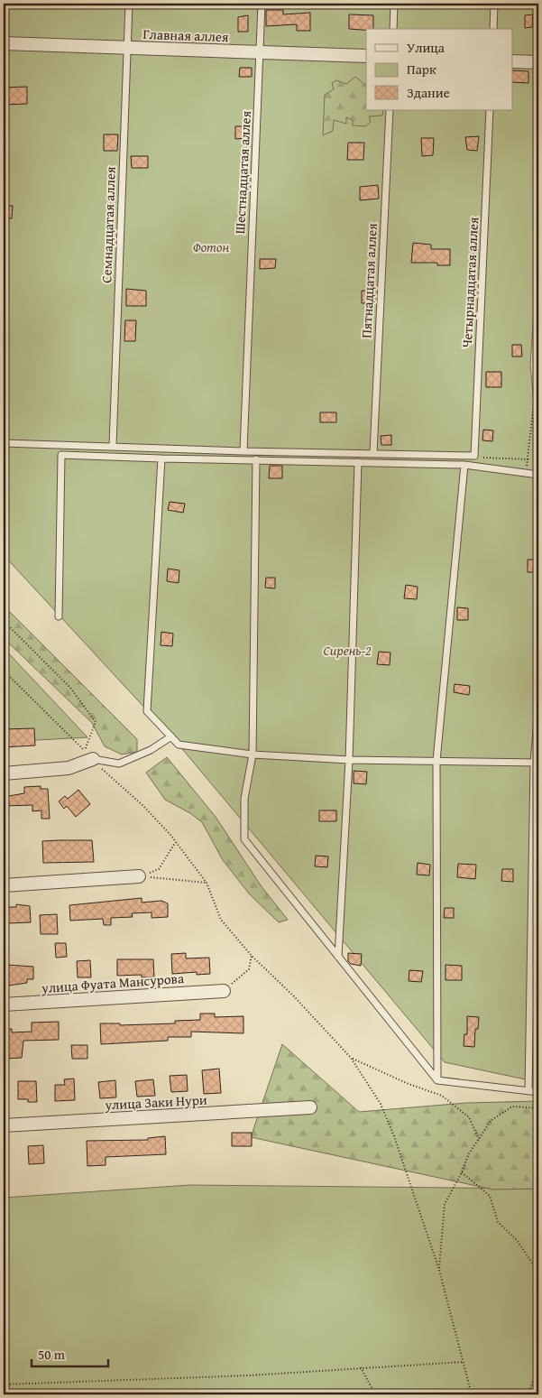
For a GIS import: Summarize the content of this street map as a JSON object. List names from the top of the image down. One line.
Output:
{"streets":{"street":["Главная аллея","улица Фуата Мансурова","улица Заки Нури"],"lane":["Шестнадцатая аллея","Семнадцатая аллея","Пятнадцатая аллея","Четырнадцатая аллея"]},"crossings":[["Главная аллея","Шестнадцатая аллея"],["Главная аллея","Семнадцатая аллея"]],"parks":["Фотон","Сирень-2"],"legend":["Улица","Парк","Здание"],"scale_bar":"50 m"}
